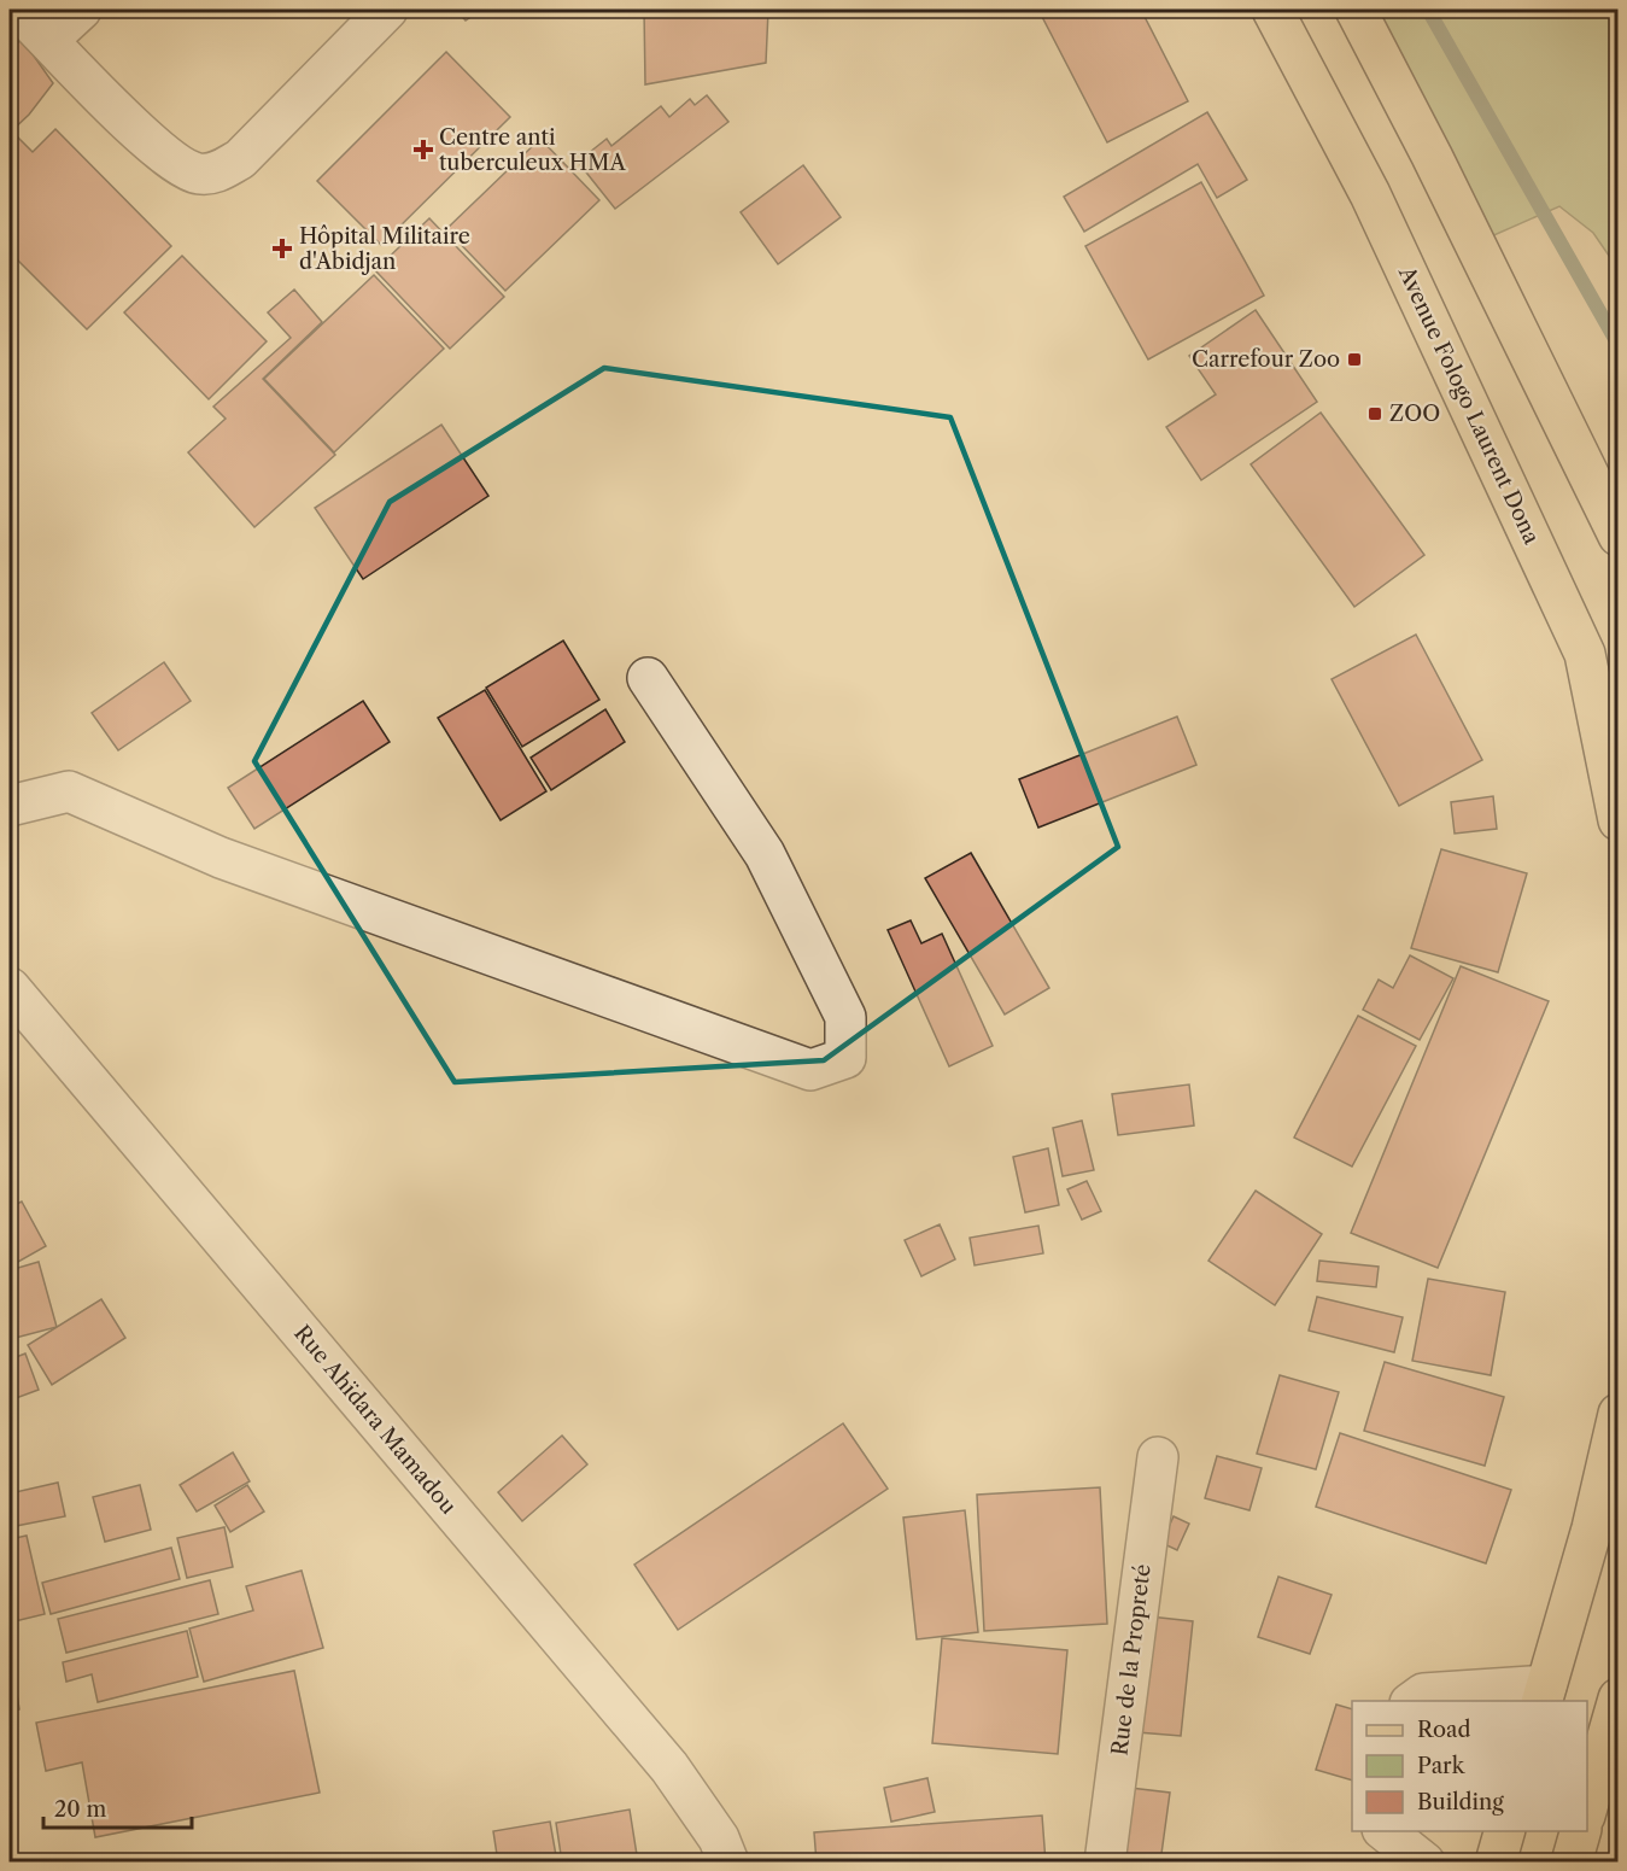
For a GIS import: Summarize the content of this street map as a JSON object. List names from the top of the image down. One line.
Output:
{"streets":{"main road":["Avenue Fologo Laurent Dona"],"street":["Rue Ahïdara Mamadou","Rue de la Propreté"]},"places":{"health":["Centre anti tuberculeux HMA","Hôpital Militaire d'Abidjan"],"transit":["Carrefour Zoo","ZOO"]},"legend":["Road","Park","Building"],"scale_bar":"20 m"}
